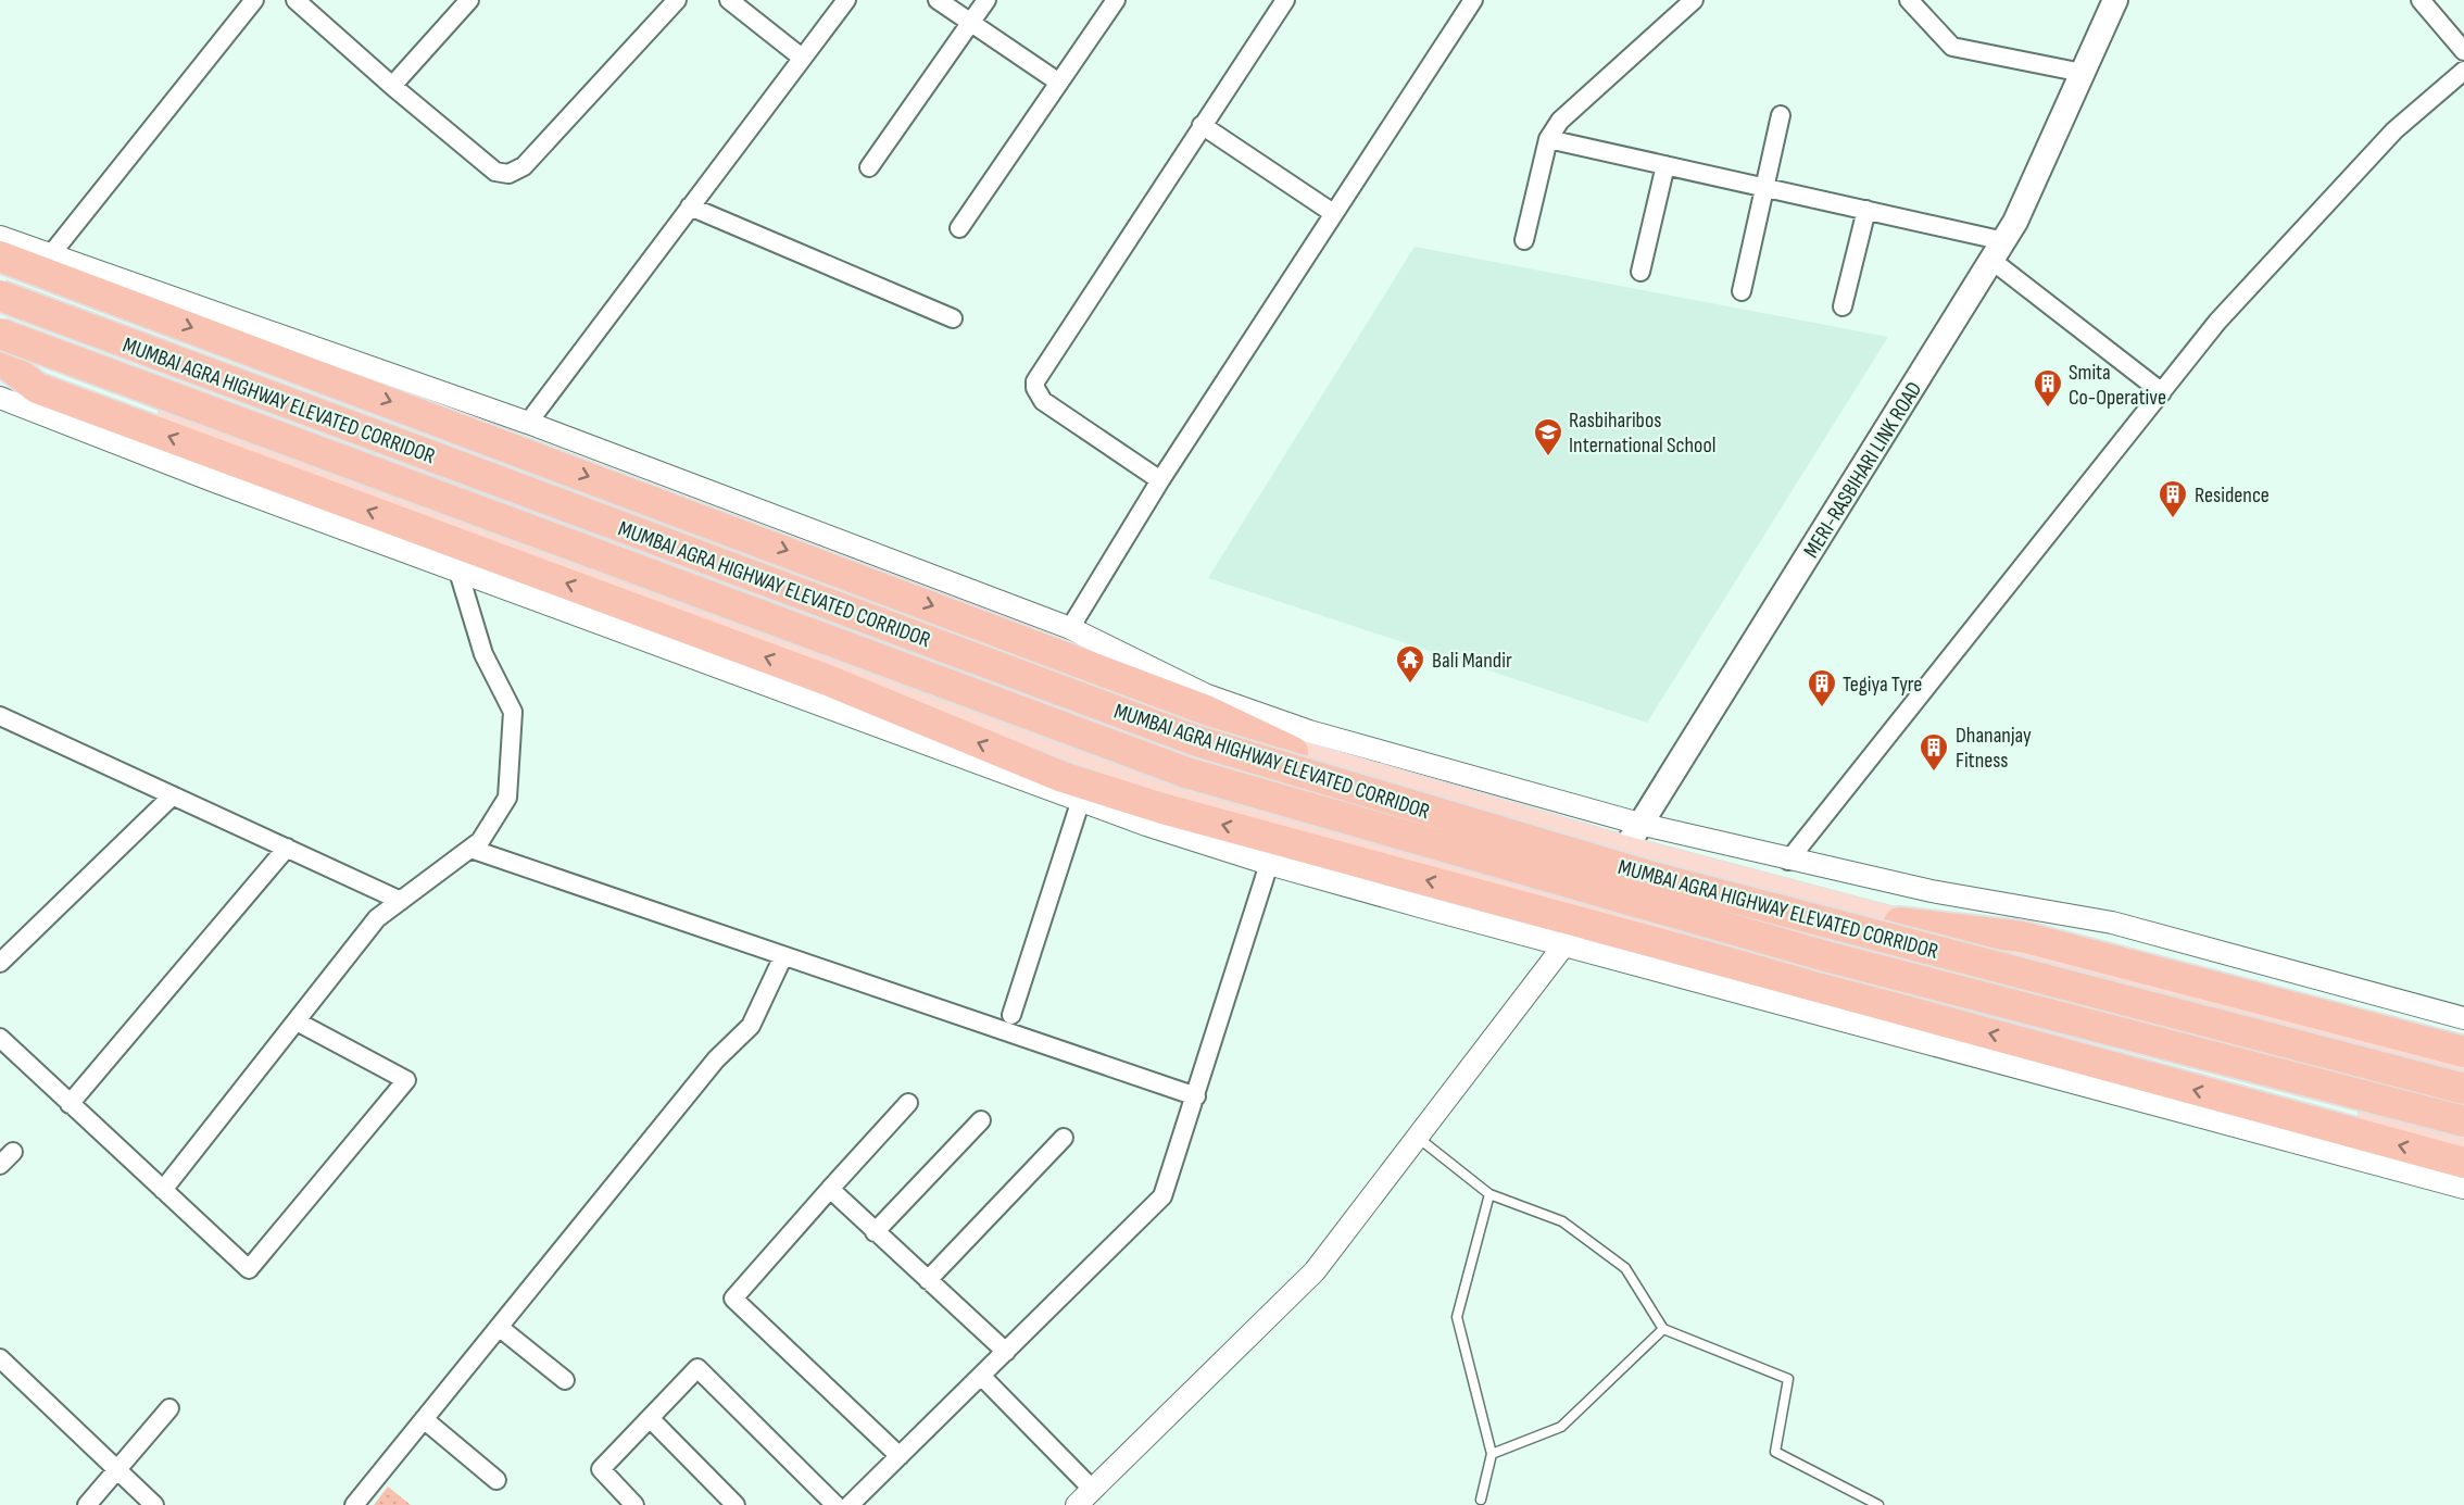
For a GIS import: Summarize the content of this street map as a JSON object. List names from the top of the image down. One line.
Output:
{"streets":{"highway":["MUMBAI AGRA HIGHWAY ELEVATED CORRIDOR"],"main road":["MERI-RASBIHARI LINK ROAD"]},"places":{"building":["Smita Co-Operative","Residence","Tegiya Tyre","Dhananjay Fitness"],"school or university":["Rasbiharibos International School"],"temple":["Bali Mandir"]}}
